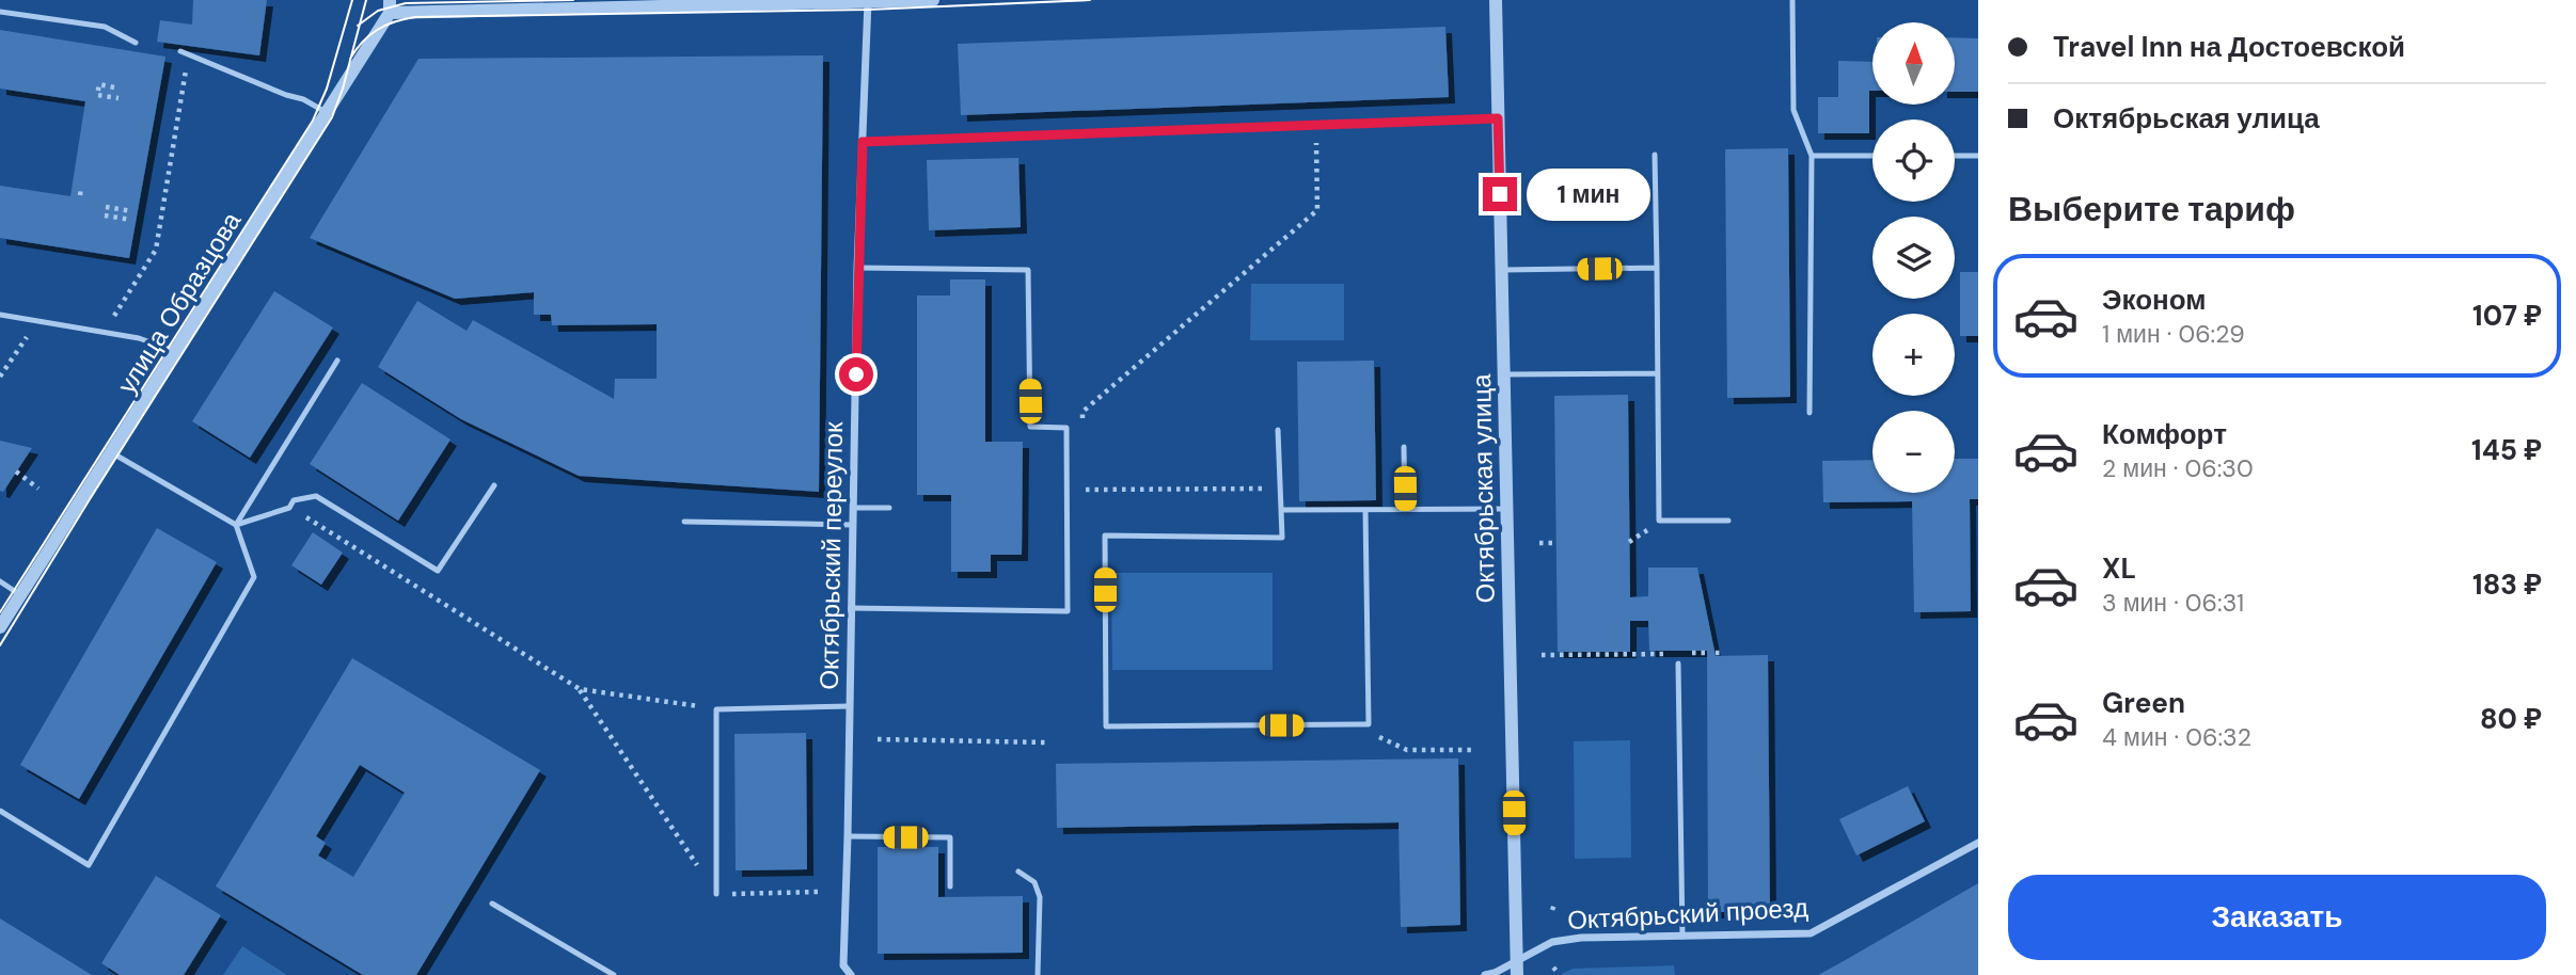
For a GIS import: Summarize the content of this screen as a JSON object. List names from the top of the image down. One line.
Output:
{"streets":{"street":["улица Образцова","Октябрьская улица","Октябрьский переулок","Октябрьский проезд"]},"crossings":[["Октябрьская улица","Октябрьский проезд"]],"north":"top","page":{"banner":["Travel Inn на Достоевской","Октябрьская улица"],"map_buttons":["+","−"],"heading":"Выберите тариф","bubble":"1 мин","list":[{"name":"Эконом","note":"1 мин · 06:29","value":"107 ₽"},{"name":"Комфорт","note":"2 мин · 06:30","value":"145 ₽"},{"name":"XL","note":"3 мин · 06:31","value":"183 ₽"},{"name":"Green","note":"4 мин · 06:32","value":"80 ₽"}],"buttons":"Заказать"}}
